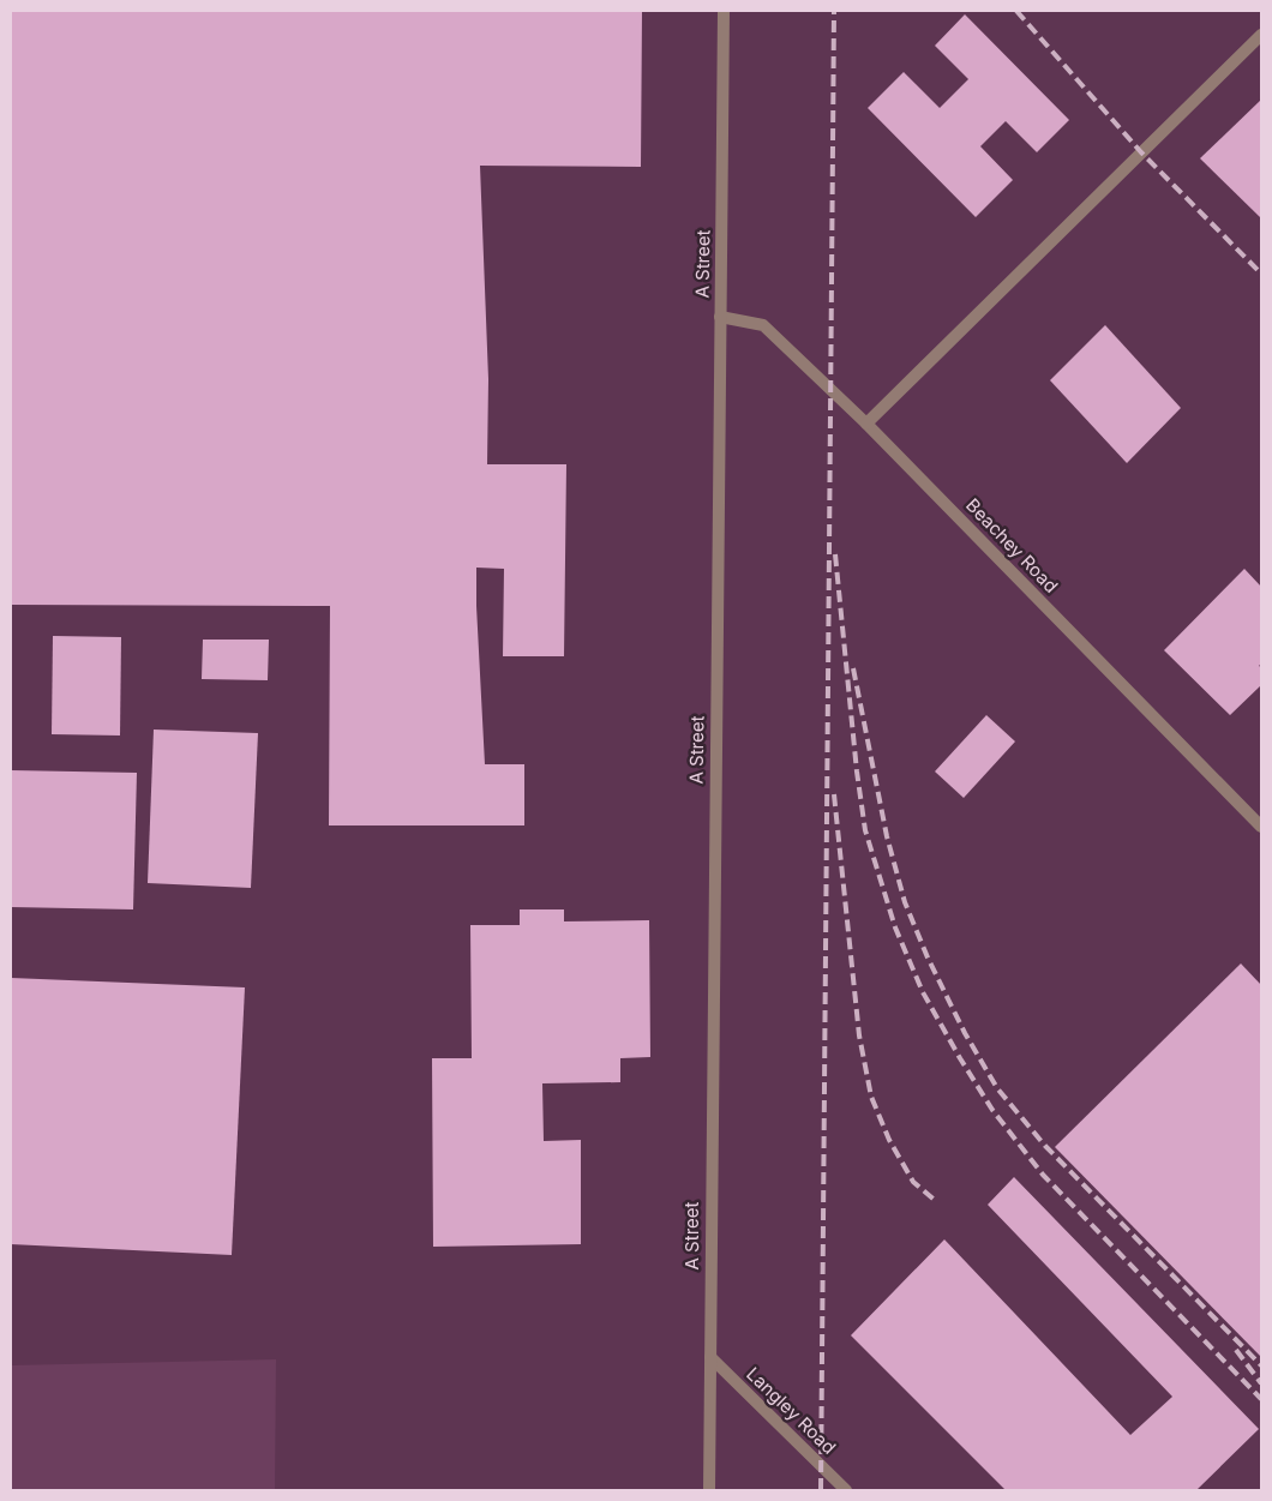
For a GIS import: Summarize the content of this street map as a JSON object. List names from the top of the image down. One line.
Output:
{"streets":{"street":["A Street","Beachey Road","Langley Road"]},"crossings":[["A Street","Beachey Road"],["A Street","Langley Road"]]}
